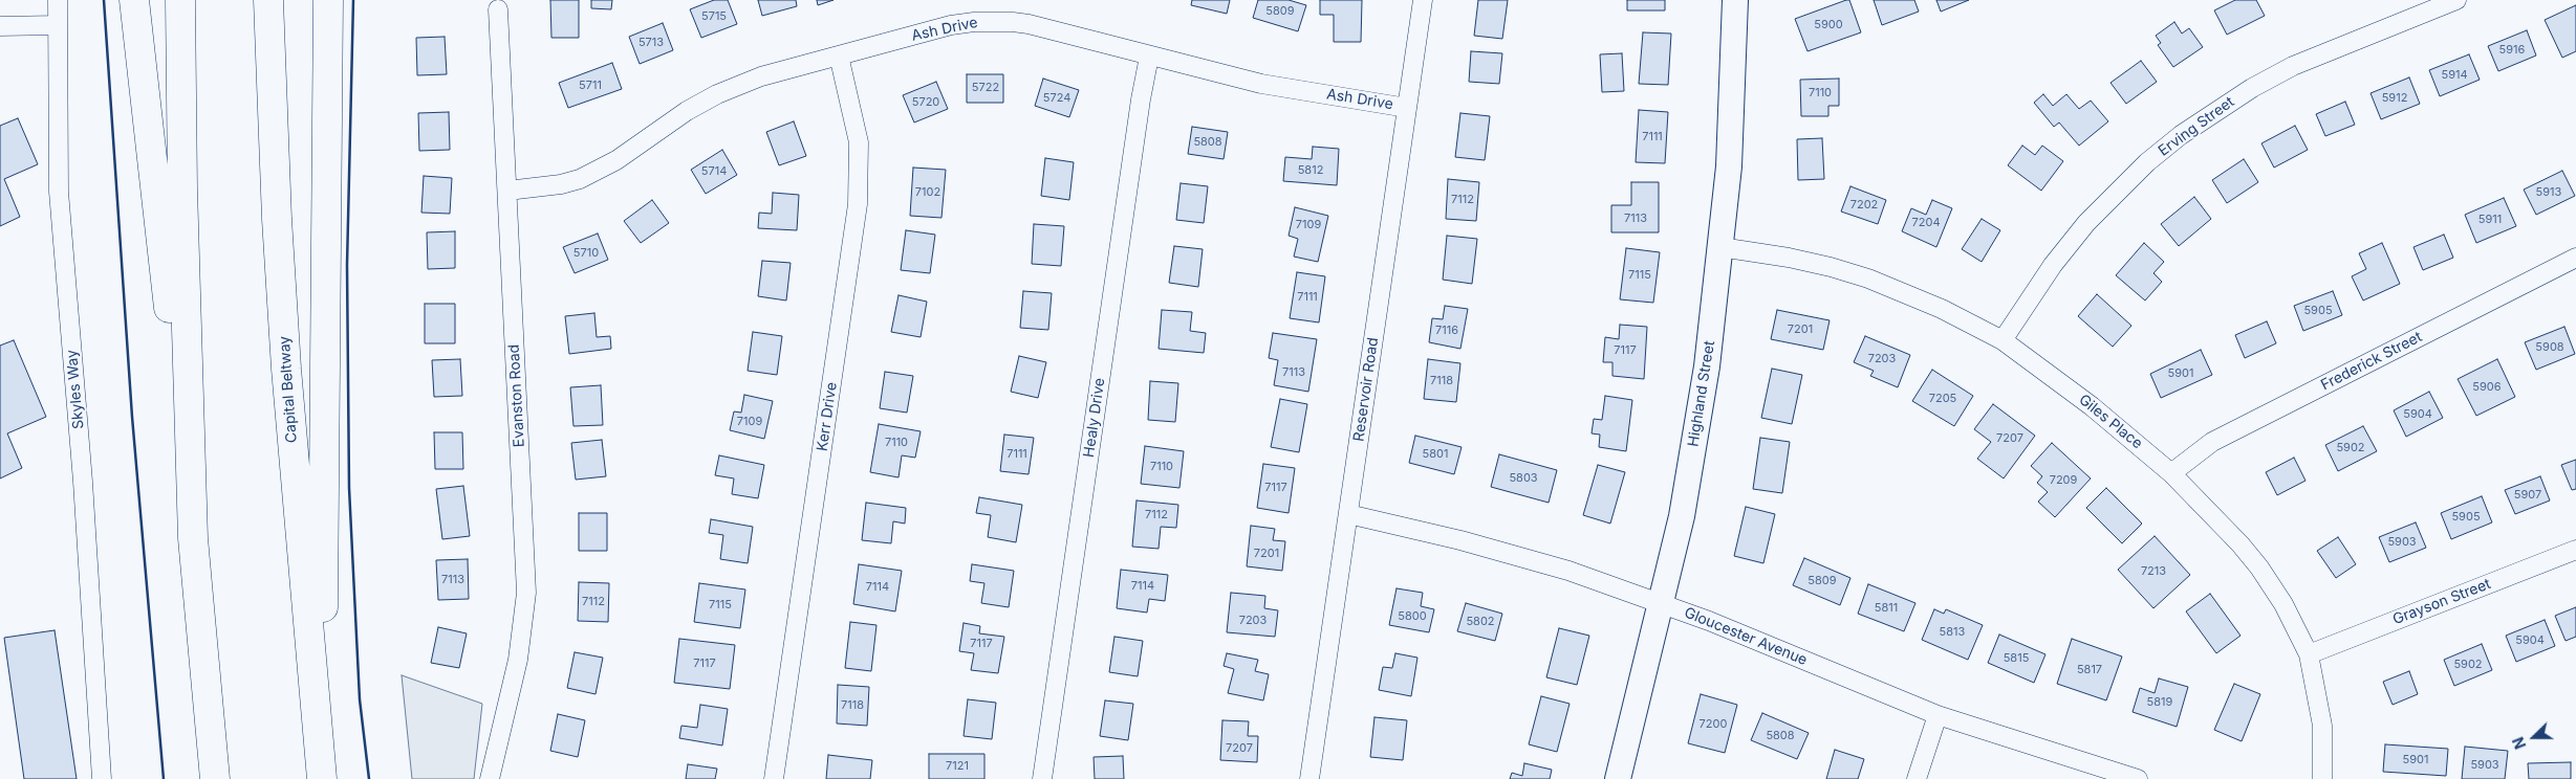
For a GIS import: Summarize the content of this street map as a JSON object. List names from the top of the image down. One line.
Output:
{"streets":{"highway":["Capital Beltway"],"street":["Ash Drive","Erving Street","Frederick Street","Skyles Way","Reservoir Road","Highland Street","Evanston Road","Kerr Drive","Healy Drive","Giles Place","Grayson Street","Gloucester Avenue"]},"crossings":[["Ash Drive","Reservoir Road"],["Ash Drive","Evanston Road"],["Ash Drive","Kerr Drive"],["Ash Drive","Healy Drive"],["Erving Street","Giles Place"],["Frederick Street","Giles Place"],["Reservoir Road","Gloucester Avenue"],["Highland Street","Giles Place"],["Highland Street","Gloucester Avenue"],["Giles Place","Grayson Street"]],"house_numbers":["5809","5715","5900","5713","5916","5914","5711","5722","7110","5724","5912","5720","7111","5808","5812","5714","7102","5913","7112","7202","7113","5911","7204","7109","5710","7115","7111","5905","7201","7116","5908","7117","7203","7113","5901","7118","5906","7205","5904","7109","7207","7110","5902","7111","5801","7110","5803","7209","7117","5907","7112","5905","5903","7201","7213","7113","5809","7114","7114","7112","7115","5811","5800","7203","5802","5813","5904","7117","5815","7117","5902","5817","5819","7118","7200","5808","7207","5901","5903","7121"],"north":"left"}
